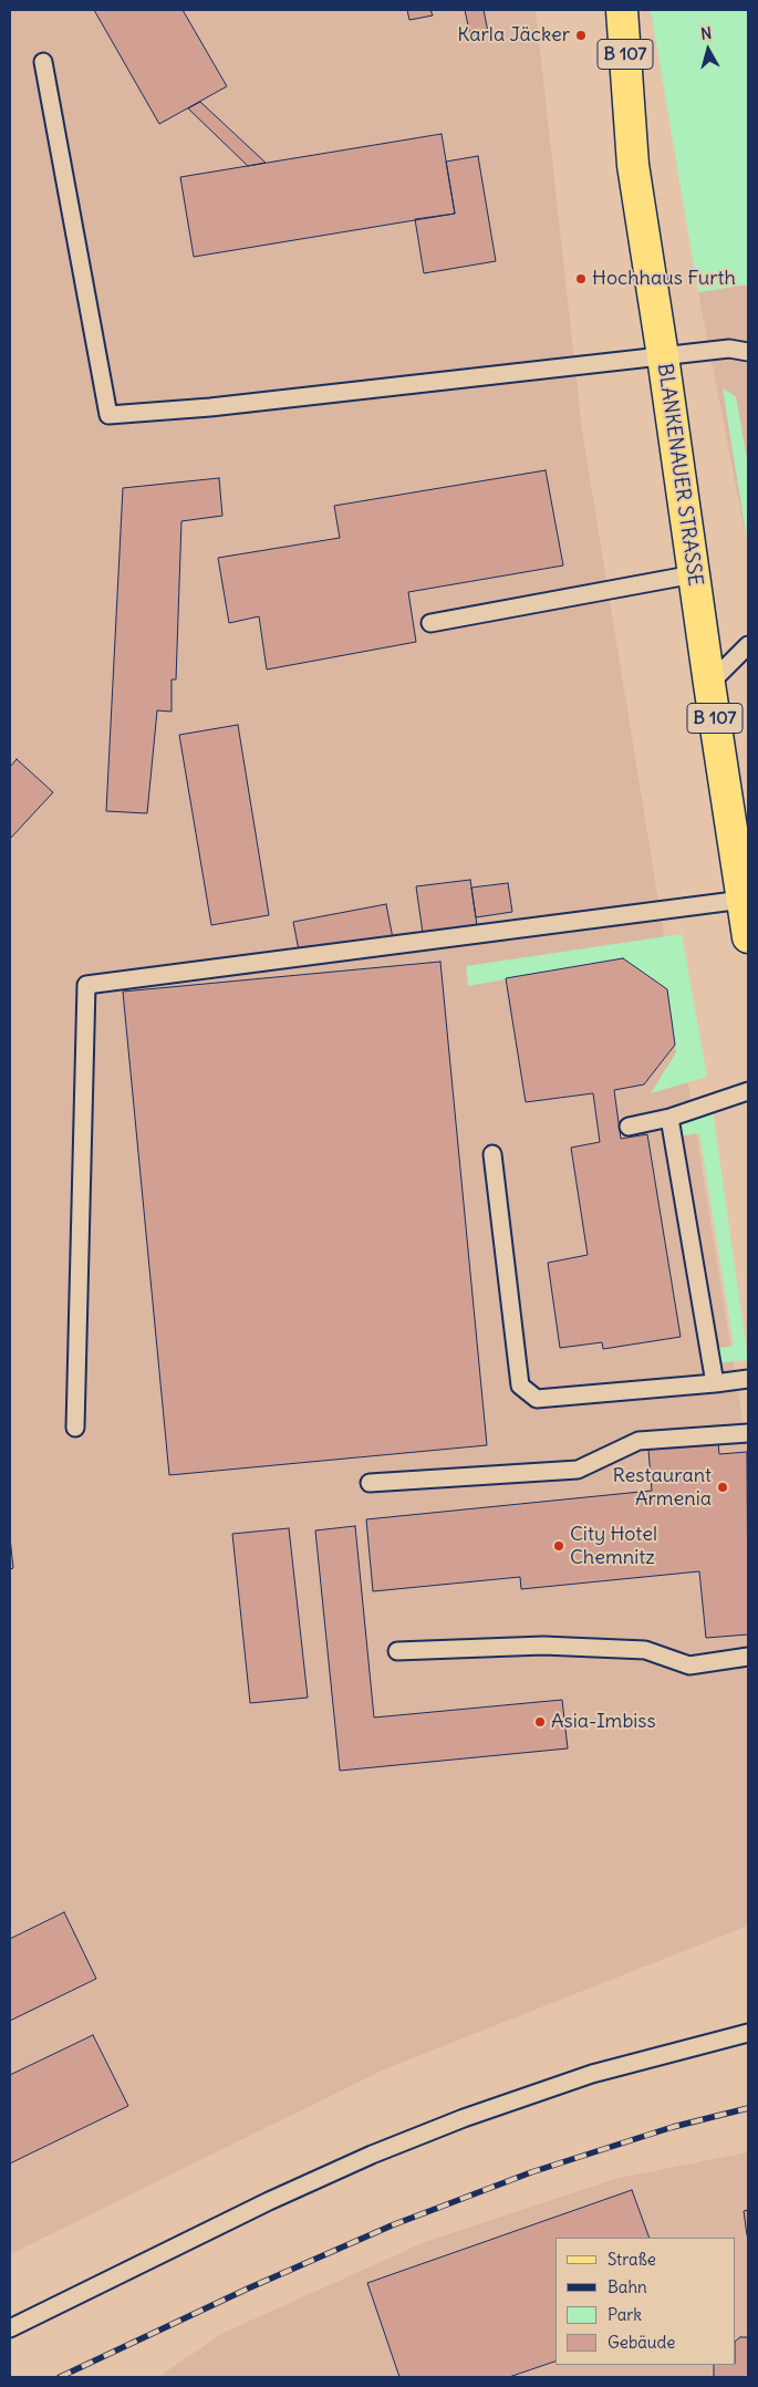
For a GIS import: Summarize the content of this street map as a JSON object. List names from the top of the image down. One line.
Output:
{"streets":{"main road":["B 107","BLANKENAUER STRASSE"]},"places":["Karla Jäcker","Hochhaus Furth","Restaurant Armenia","City Hotel Chemnitz","Asia-Imbiss"],"legend":["Straße","Bahn","Park","Gebäude"],"north":"top"}
